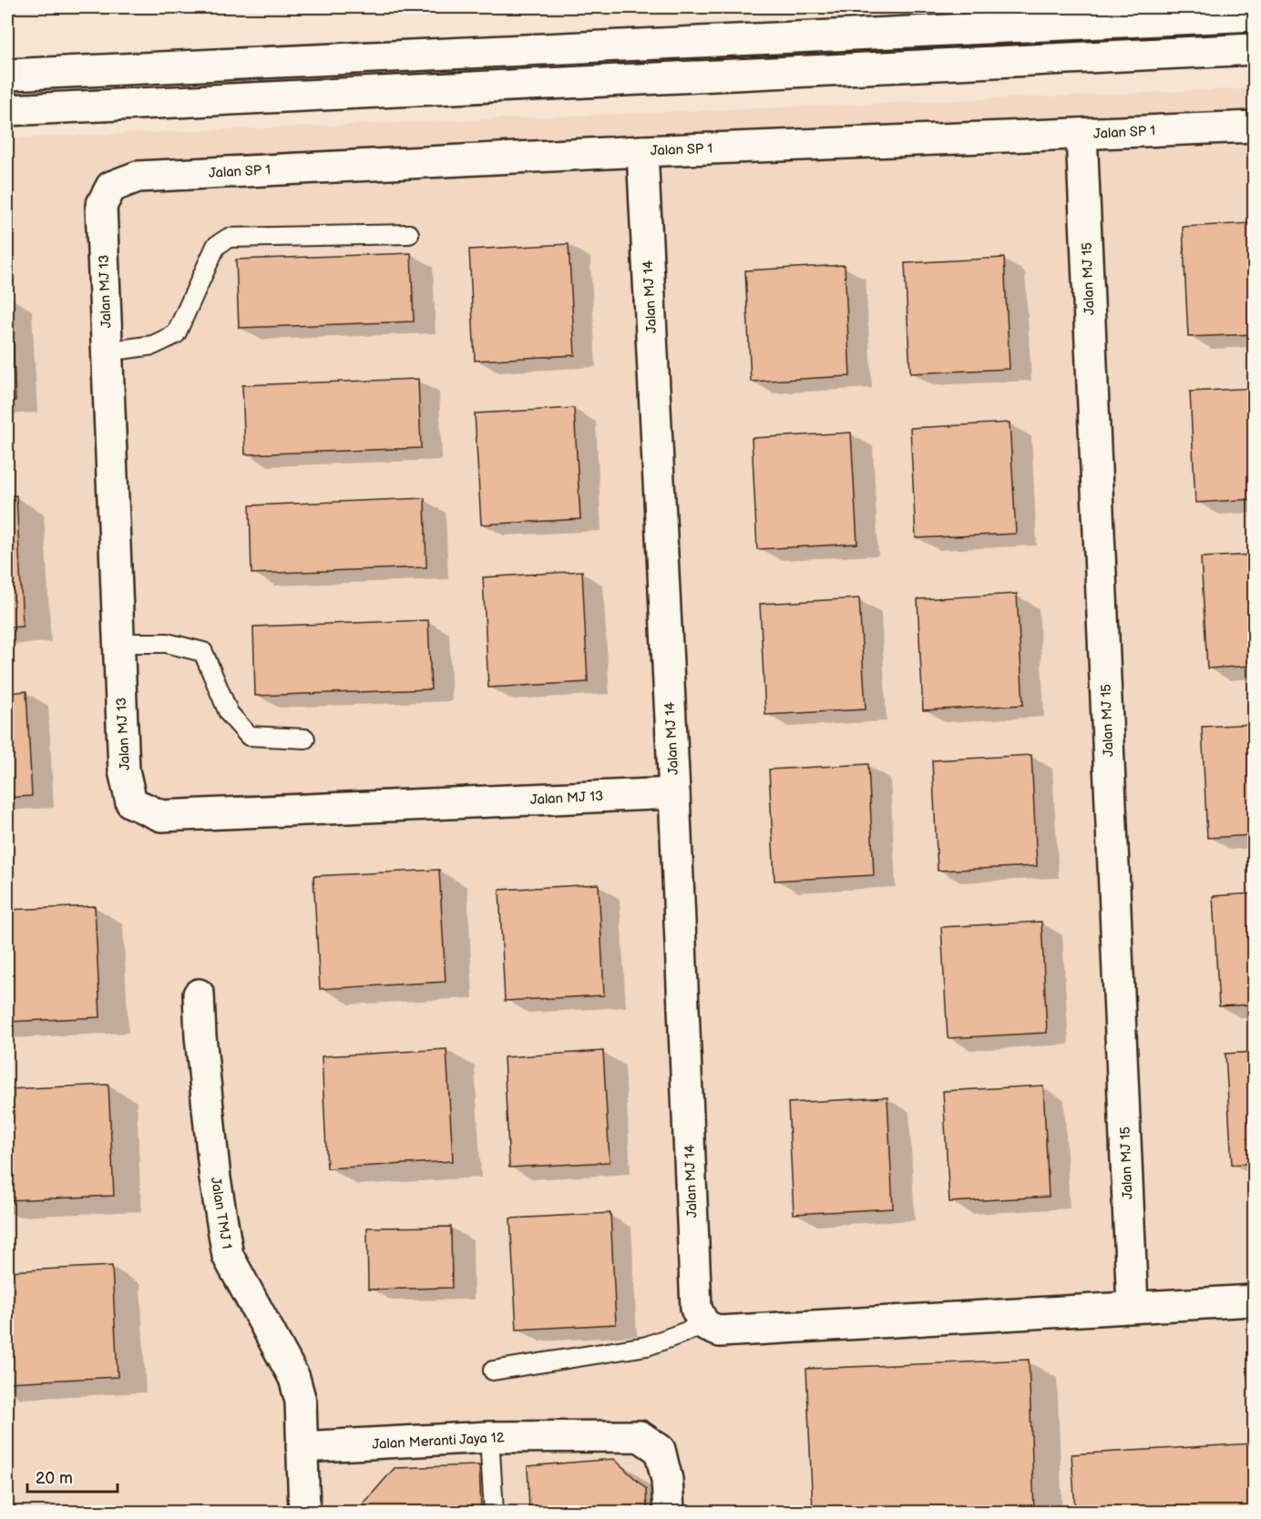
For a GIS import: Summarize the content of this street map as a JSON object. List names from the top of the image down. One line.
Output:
{"streets":{"street":["Jalan SP 1","Jalan MJ 15","Jalan MJ 13","Jalan MJ 14","Jalan TMJ 1","Jalan Meranti Jaya 12"]},"crossings":[["Jalan SP 1","Jalan MJ 15"],["Jalan SP 1","Jalan MJ 13"],["Jalan SP 1","Jalan MJ 14"],["Jalan MJ 13","Jalan MJ 14"],["Jalan TMJ 1","Jalan Meranti Jaya 12"]],"scale_bar":"20 m"}
